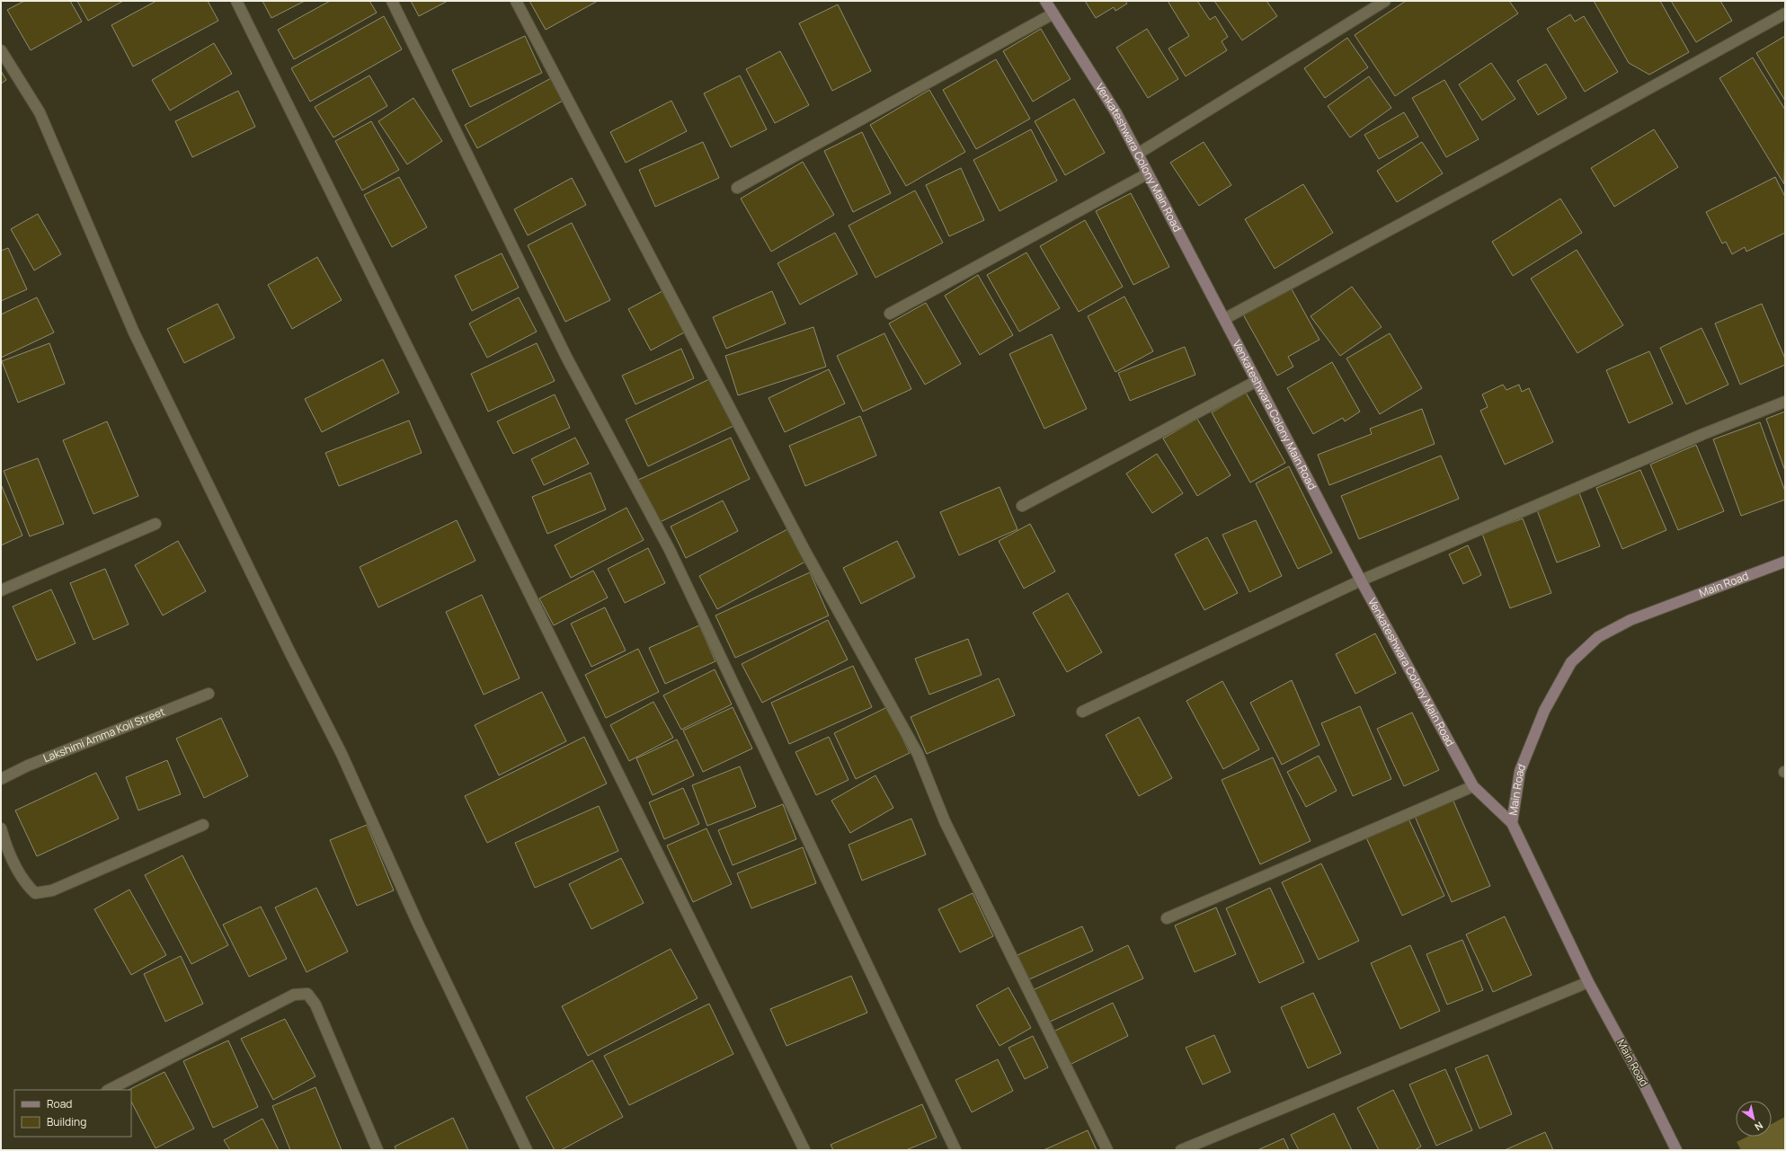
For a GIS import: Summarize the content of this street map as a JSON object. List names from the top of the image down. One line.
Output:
{"streets":{"street":["Venkateshwara Colony Main Road","Main Road","Lakshimi Amma Koil Street"]},"crossings":[["Venkateshwara Colony Main Road","Main Road"]],"legend":["Road","Building"],"north":"bottom right"}
